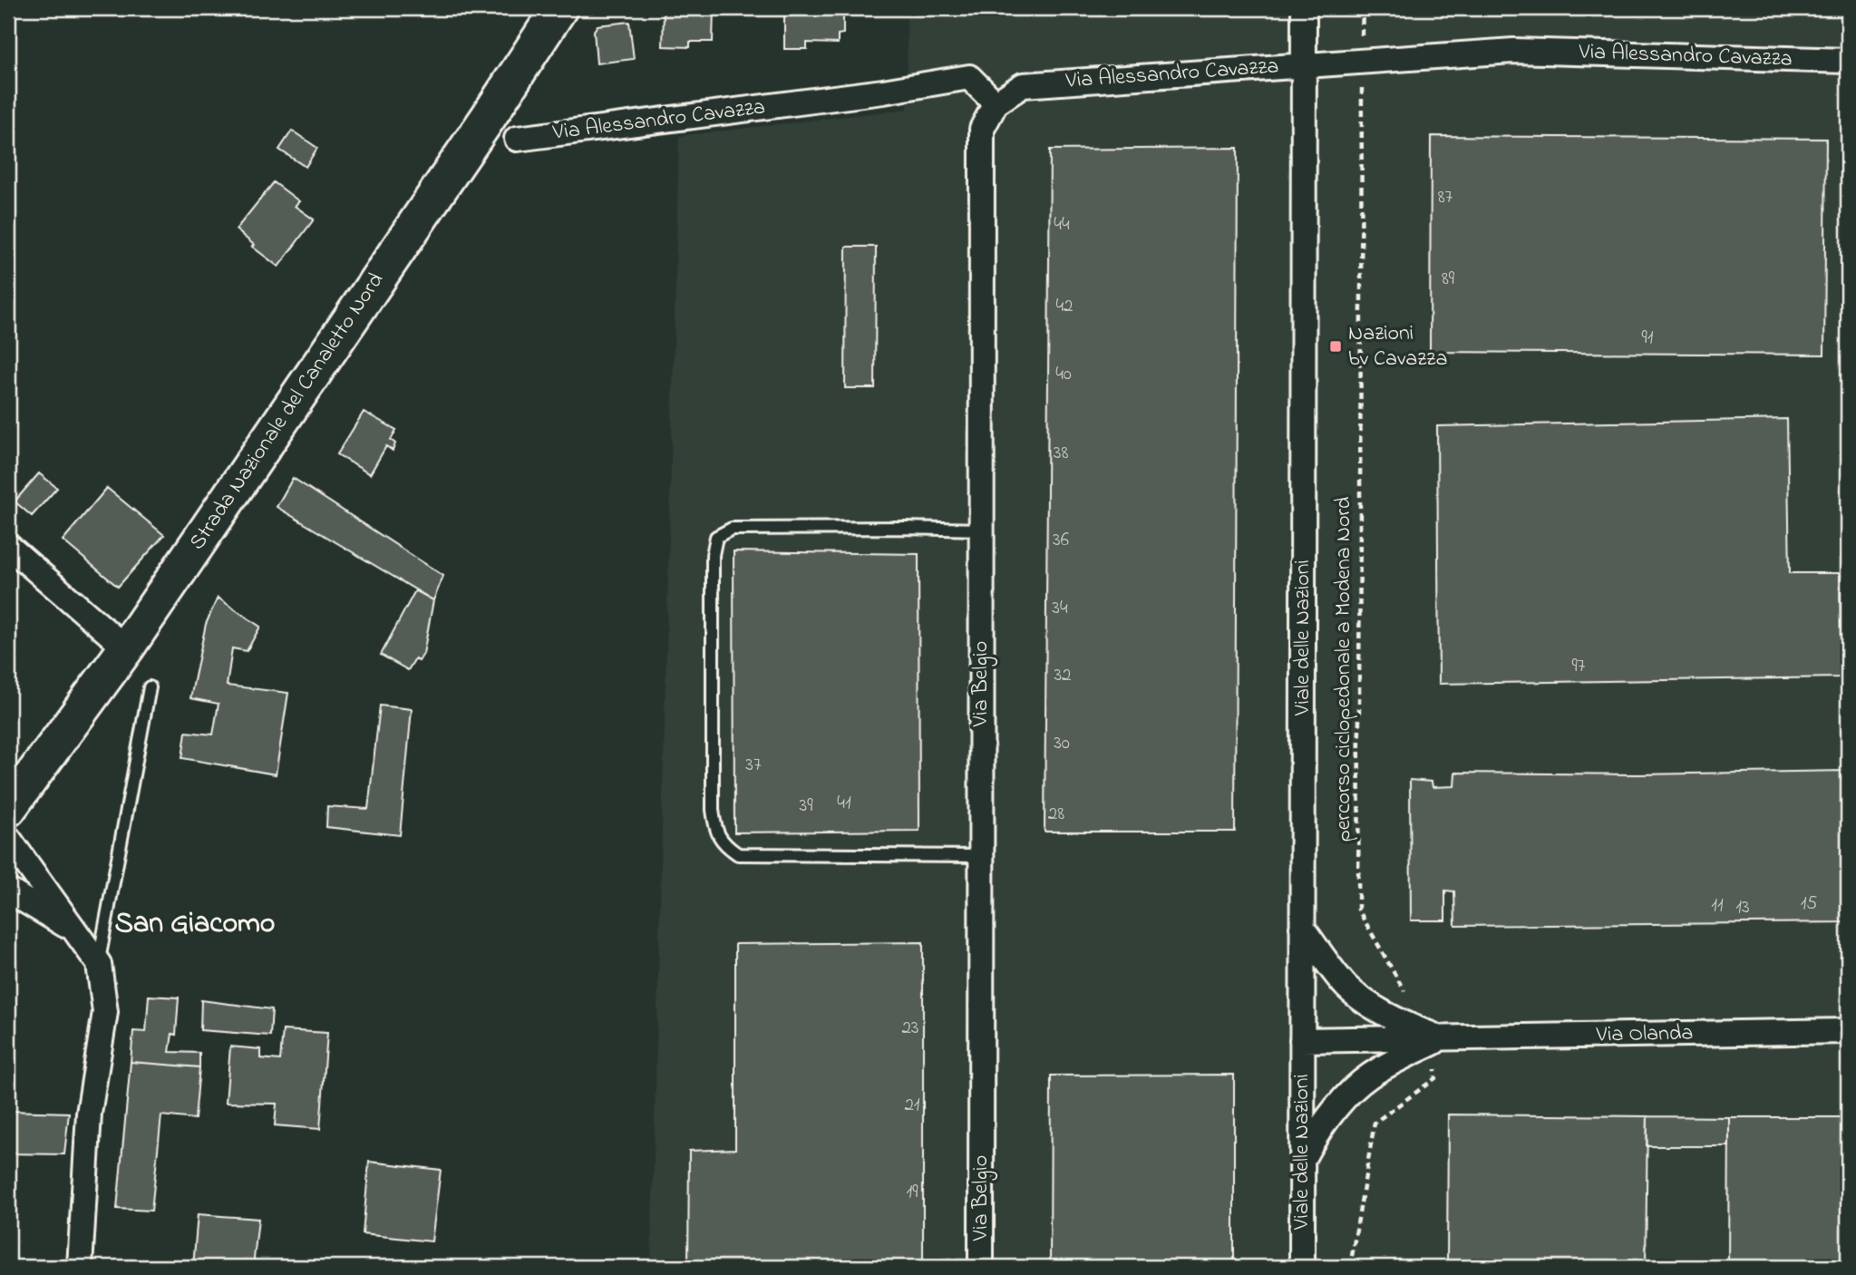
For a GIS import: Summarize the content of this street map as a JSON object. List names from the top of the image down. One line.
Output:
{"streets":{"main road":["Strada Nazionale del Canaletto Nord"],"street":["Via Alessandro Cavazza","Viale delle Nazioni","Via Belgio","Via Olanda"],"path":["percorso ciclopedonale a Modena Nord"]},"crossings":[["Via Alessandro Cavazza","Viale delle Nazioni"],["Via Alessandro Cavazza","percorso ciclopedonale a Modena Nord"],["Via Alessandro Cavazza","Via Belgio"],["Viale delle Nazioni","Via Olanda"]],"districts":["San Giacomo"],"places":{"transit":["Nazioni bv Cavazza"]},"house_numbers":["87","44","89","42","91","40","38","36","34","97","32","30","37","41","39","28","15","11","13","23","21","19"]}
